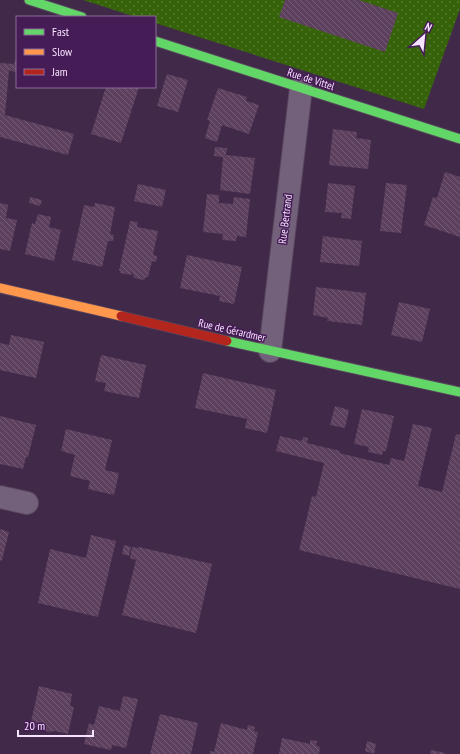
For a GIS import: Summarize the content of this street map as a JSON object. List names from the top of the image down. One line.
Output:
{"streets":{"street":["Rue de Vittel","Rue Bertrand","Rue de Gérardmer"]},"crossings":[["Rue de Vittel","Rue Bertrand"],["Rue Bertrand","Rue de Gérardmer"]],"legend":["Fast","Slow","Jam"],"scale_bar":"20 m","north":"top right"}
